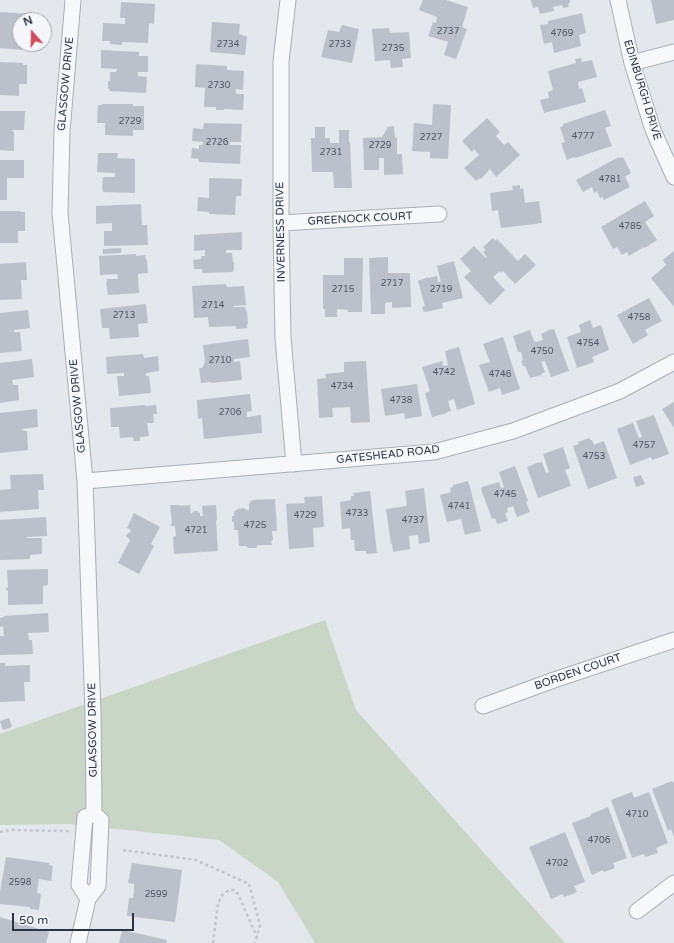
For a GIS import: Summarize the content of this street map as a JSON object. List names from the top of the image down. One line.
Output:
{"streets":{"street":["GLASGOW DRIVE","EDINBURGH DRIVE","GREENOCK COURT","INVERNESS DRIVE","GATESHEAD ROAD","BORDEN COURT"]},"crossings":[["GLASGOW DRIVE","GATESHEAD ROAD"],["GREENOCK COURT","INVERNESS DRIVE"],["INVERNESS DRIVE","GATESHEAD ROAD"]],"house_numbers":["2737","4769","2734","2733","2735","2730","2729","4777","2727","2726","2729","2731","4781","4785","2717","2715","2719","2714","2713","4758","4754","4750","2710","4742","4746","4734","4738","2706","4757","4753","4745","4741","4733","4729","4737","4725","4721","4710","4706","4702","2598","2599"],"scale_bar":"50 m","north":"top"}
